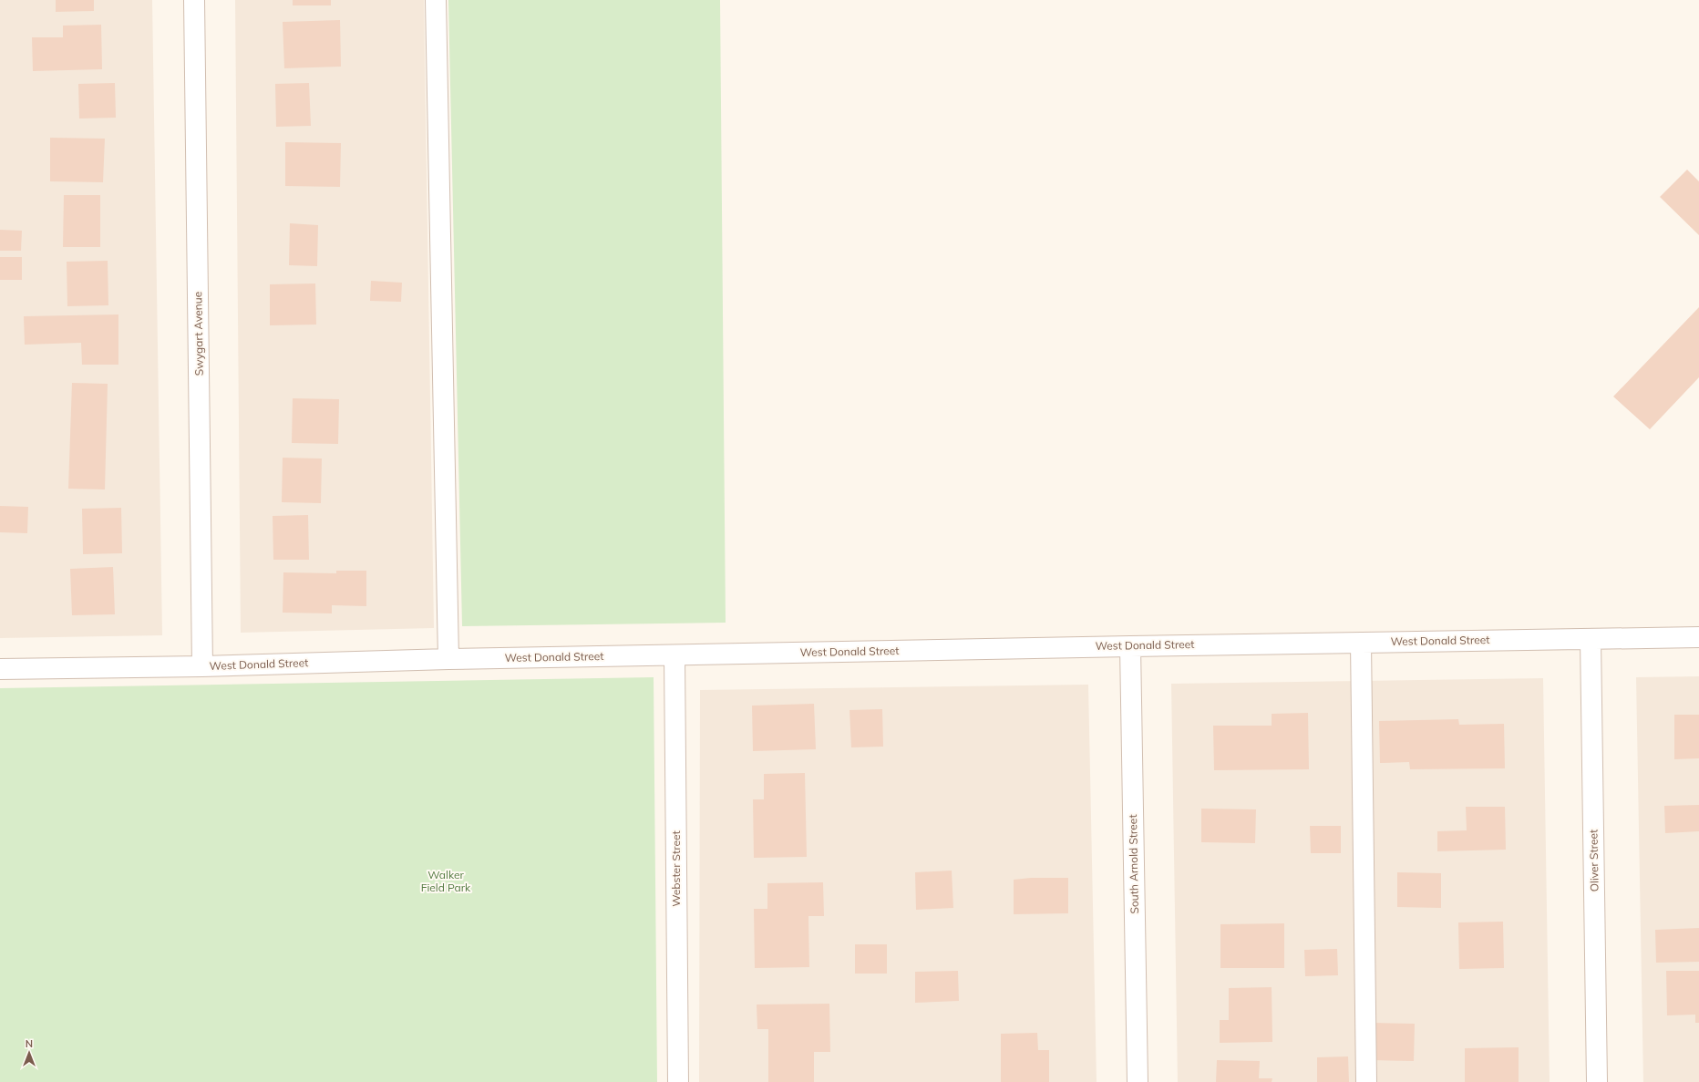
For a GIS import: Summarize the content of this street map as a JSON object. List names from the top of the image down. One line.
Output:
{"streets":{"street":["Swygart Avenue","West Donald Street","Oliver Street","South Arnold Street","Webster Street"]},"crossings":[["Swygart Avenue","West Donald Street"],["West Donald Street","Oliver Street"],["West Donald Street","South Arnold Street"],["West Donald Street","Webster Street"]],"parks":["Walker Field Park"],"north":"top"}
